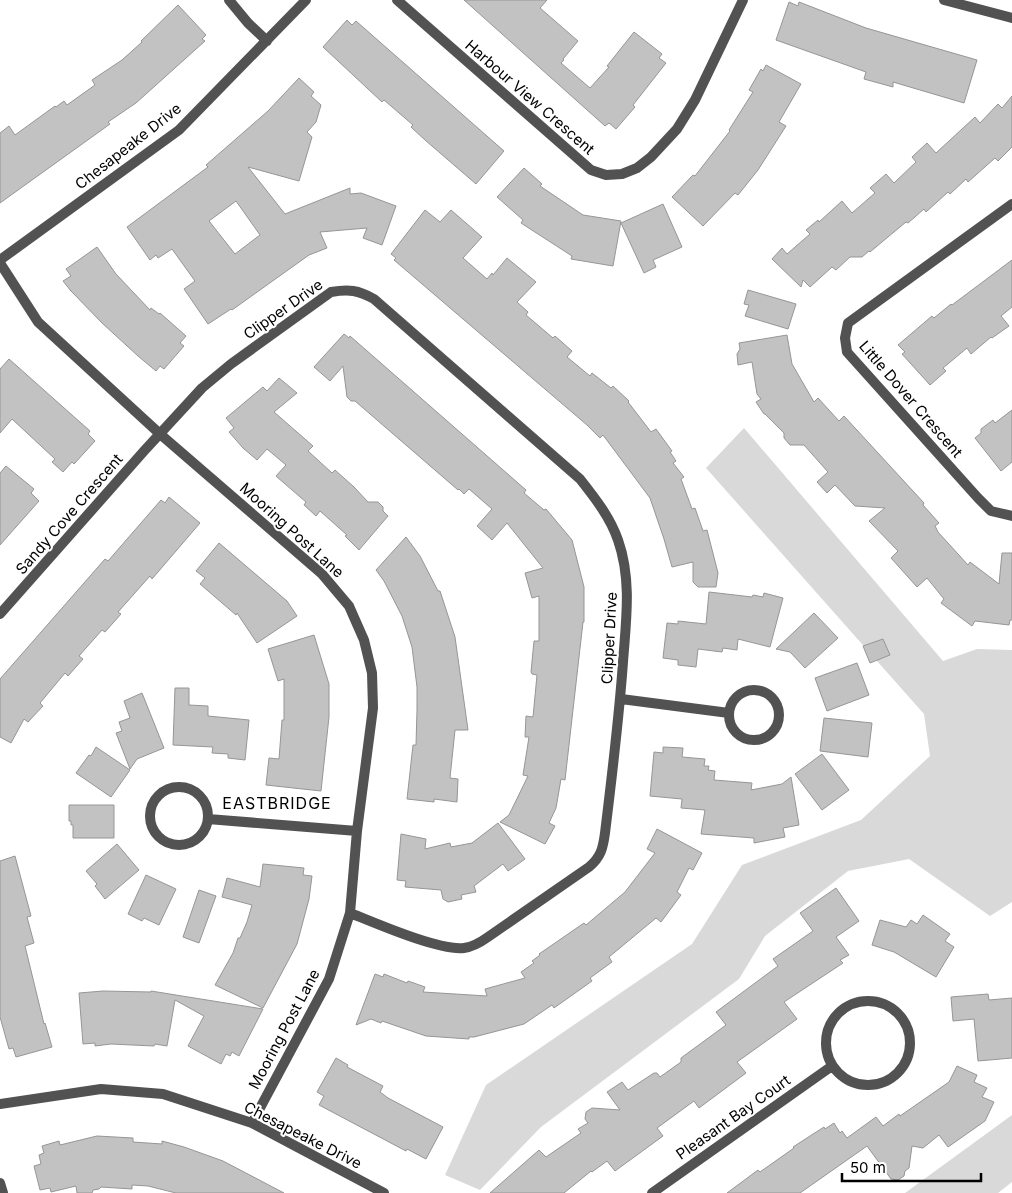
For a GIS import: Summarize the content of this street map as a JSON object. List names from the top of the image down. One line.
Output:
{"streets":{"street":["Harbour View Crescent","Chesapeake Drive","Clipper Drive","Little Dover Crescent","Sandy Cove Crescent","Mooring Post Lane","Pleasant Bay Court"]},"crossings":[["Chesapeake Drive","Mooring Post Lane"],["Clipper Drive","Sandy Cove Crescent"],["Clipper Drive","Mooring Post Lane"],["Sandy Cove Crescent","Mooring Post Lane"]],"districts":["EASTBRIDGE"],"scale_bar":"50 m"}
